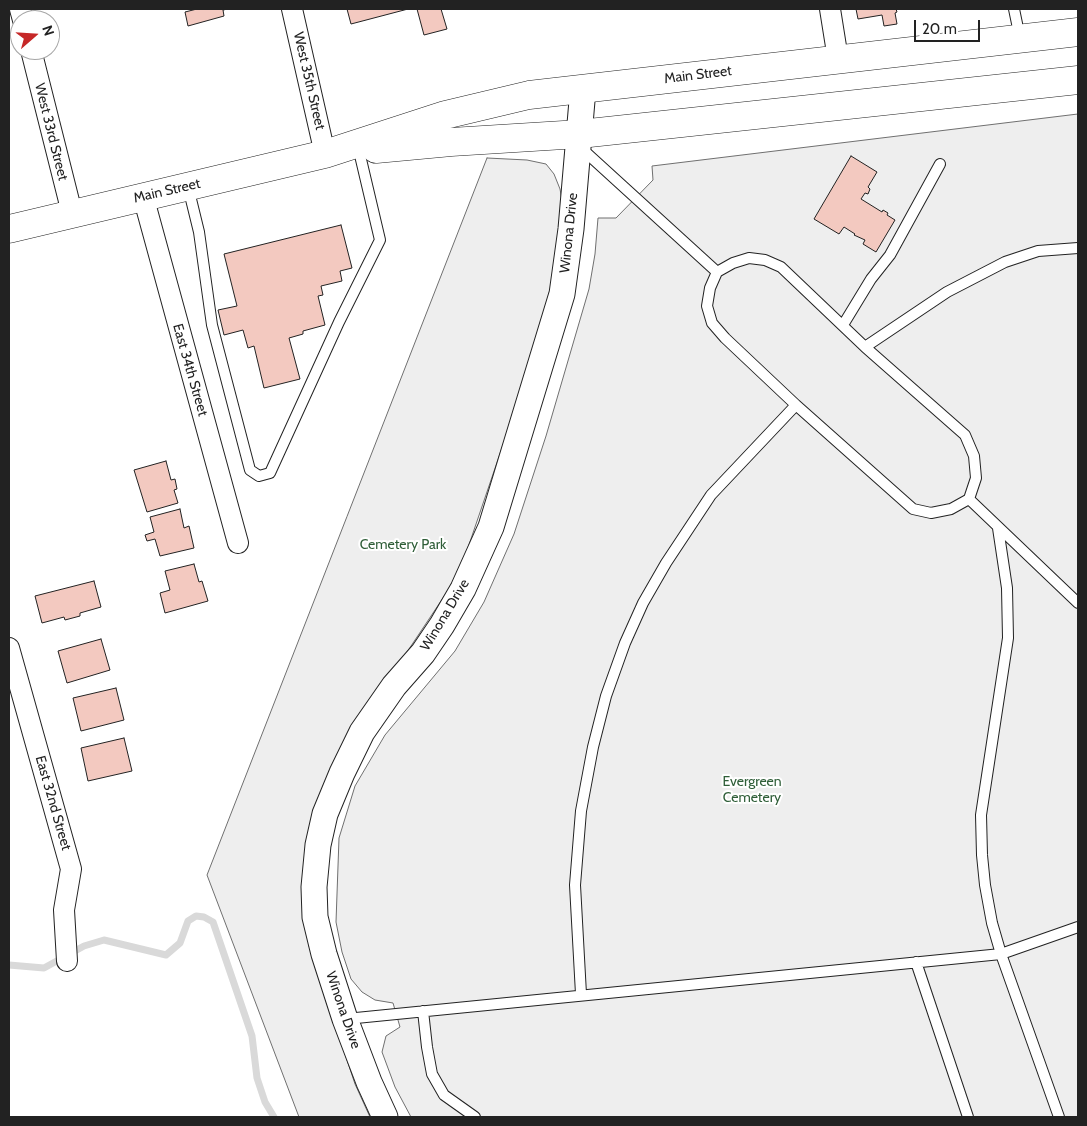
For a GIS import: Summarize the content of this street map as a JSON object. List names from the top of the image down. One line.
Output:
{"streets":{"main road":["Main Street"],"street":["West 35th Street","West 33rd Street","Winona Drive","East 34th Street","East 32nd Street"]},"crossings":[["Main Street","West 35th Street"],["Main Street","West 33rd Street"],["Main Street","Winona Drive"],["Main Street","East 34th Street"]],"parks":["Cemetery Park","Evergreen Cemetery"],"scale_bar":"20 m","north":"right"}
